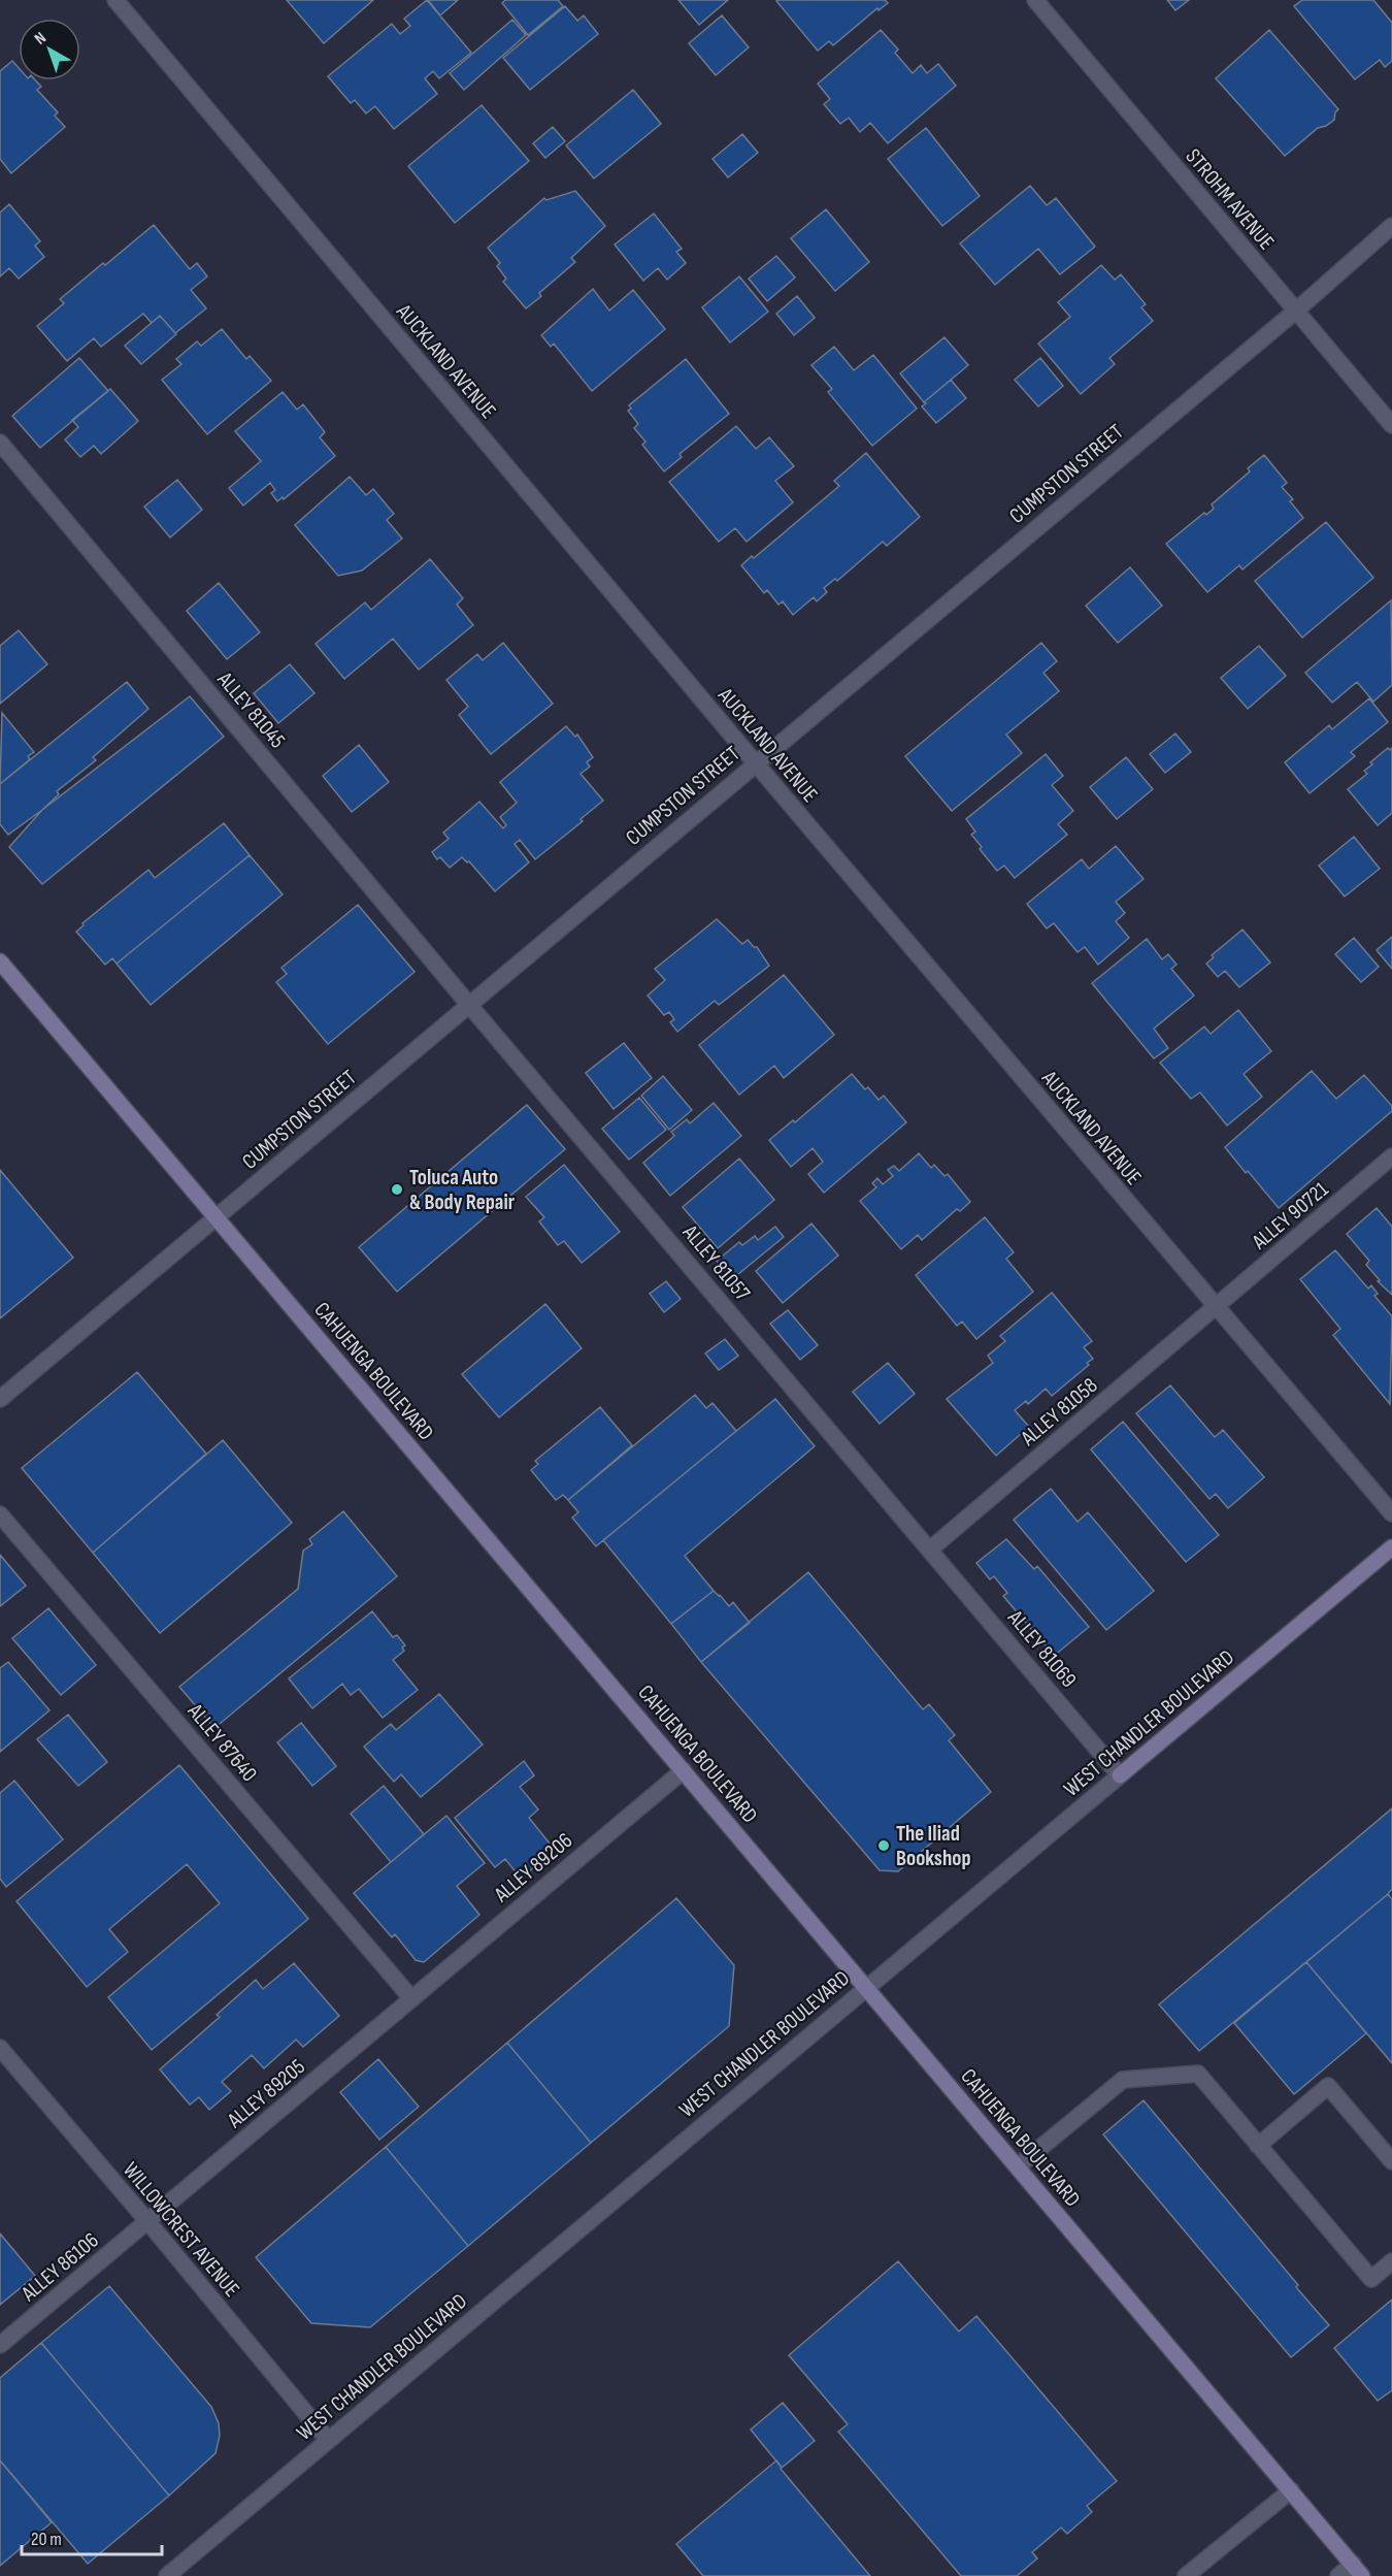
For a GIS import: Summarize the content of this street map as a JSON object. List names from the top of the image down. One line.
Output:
{"streets":{"main road":["CAHUENGA BOULEVARD","WEST CHANDLER BOULEVARD"],"street":["STROHM AVENUE","AUCKLAND AVENUE","CUMPSTON STREET","ALLEY 81045","ALLEY 90721","ALLEY 81057","ALLEY 81058","ALLEY 81069","ALLEY 87640","ALLEY 89206","ALLEY 89205","WILLOWCREST AVENUE","ALLEY 86106"]},"crossings":[["STROHM AVENUE","CUMPSTON STREET"],["AUCKLAND AVENUE","CUMPSTON STREET"],["AUCKLAND AVENUE","ALLEY 90721"],["AUCKLAND AVENUE","ALLEY 81058"],["CUMPSTON STREET","ALLEY 81045"],["CUMPSTON STREET","ALLEY 81057"],["CUMPSTON STREET","CAHUENGA BOULEVARD"],["ALLEY 81045","ALLEY 81057"],["ALLEY 90721","ALLEY 81058"],["ALLEY 81057","ALLEY 81058"],["ALLEY 81057","ALLEY 81069"],["CAHUENGA BOULEVARD","WEST CHANDLER BOULEVARD"],["CAHUENGA BOULEVARD","ALLEY 89206"],["ALLEY 81058","ALLEY 81069"],["ALLEY 81069","WEST CHANDLER BOULEVARD"],["WEST CHANDLER BOULEVARD","WILLOWCREST AVENUE"],["ALLEY 87640","ALLEY 89206"],["ALLEY 87640","ALLEY 89205"],["ALLEY 89206","ALLEY 89205"],["ALLEY 89205","WILLOWCREST AVENUE"],["ALLEY 89205","ALLEY 86106"],["WILLOWCREST AVENUE","ALLEY 86106"]],"places":["Toluca Auto & Body Repair","The Iliad Bookshop"],"scale_bar":"20 m","north":"top left"}
